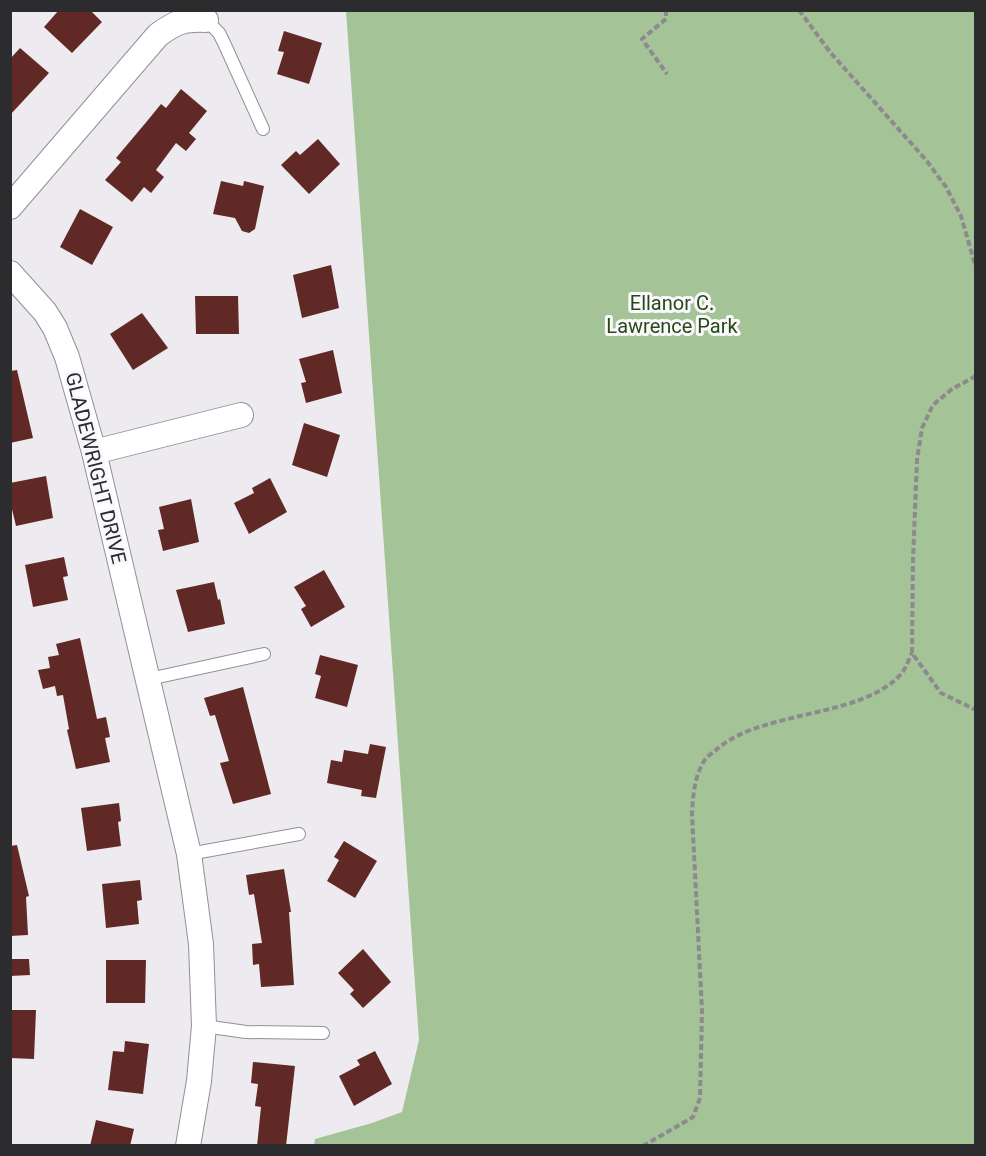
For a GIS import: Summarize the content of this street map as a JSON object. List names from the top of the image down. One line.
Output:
{"streets":{"street":["GLADEWRIGHT DRIVE"]},"parks":["Ellanor C. Lawrence Park"]}
